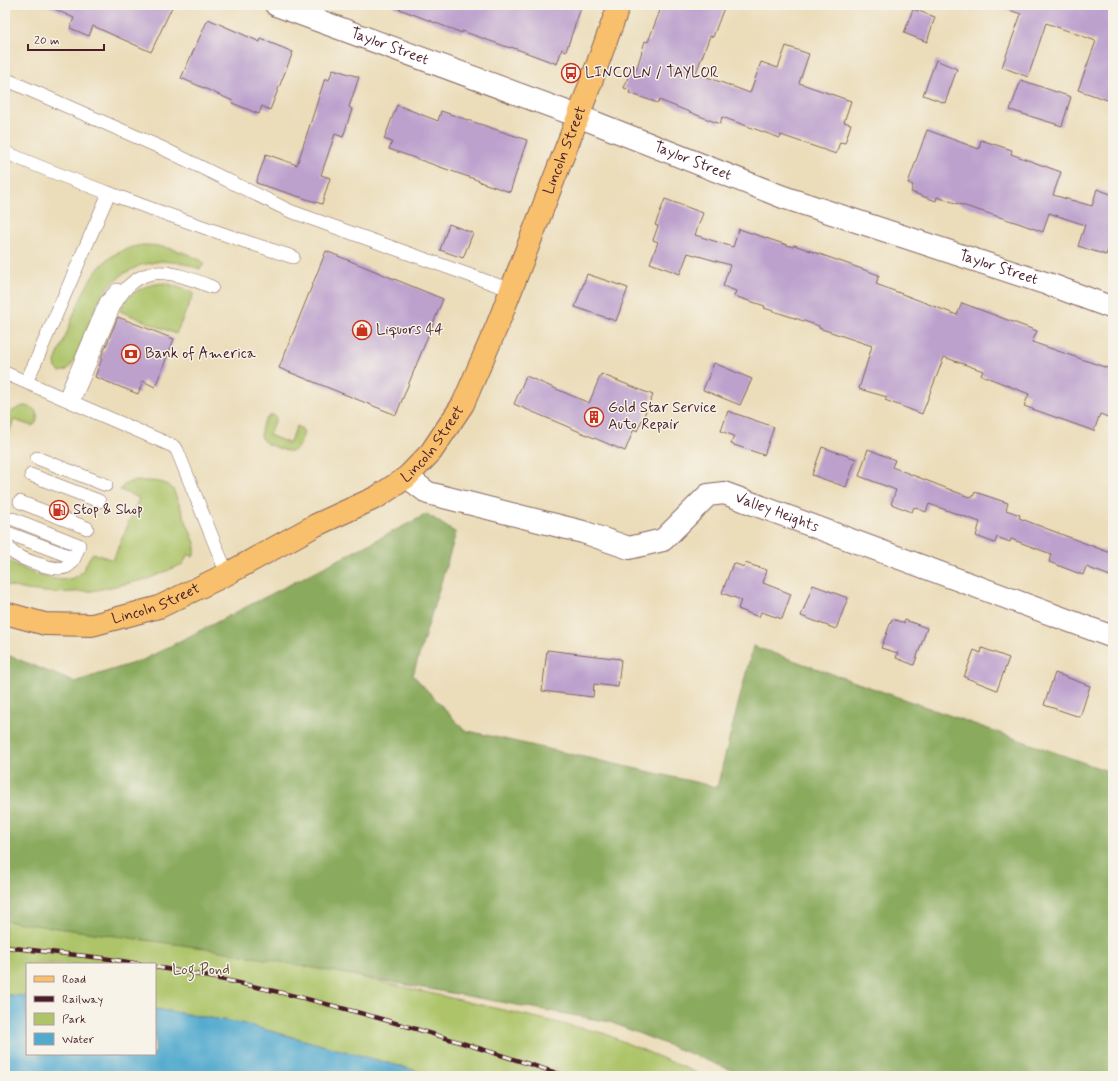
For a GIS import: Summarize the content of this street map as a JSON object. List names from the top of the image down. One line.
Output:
{"streets":{"main road":["Lincoln Street"],"street":["Taylor Street","Valley Heights"]},"crossings":[["Taylor Street","Lincoln Street"],["Lincoln Street","Valley Heights"]],"parks":["Log Pond"],"places":{"bus stop":["LINCOLN / TAYLOR"],"shop":["Liquors 44"],"bank":["Bank of America"],"building":["Gold Star Service Auto Repair"],"fuel station":["Stop & Shop"]},"legend":["Road","Railway","Park","Water"],"scale_bar":"20 m"}
